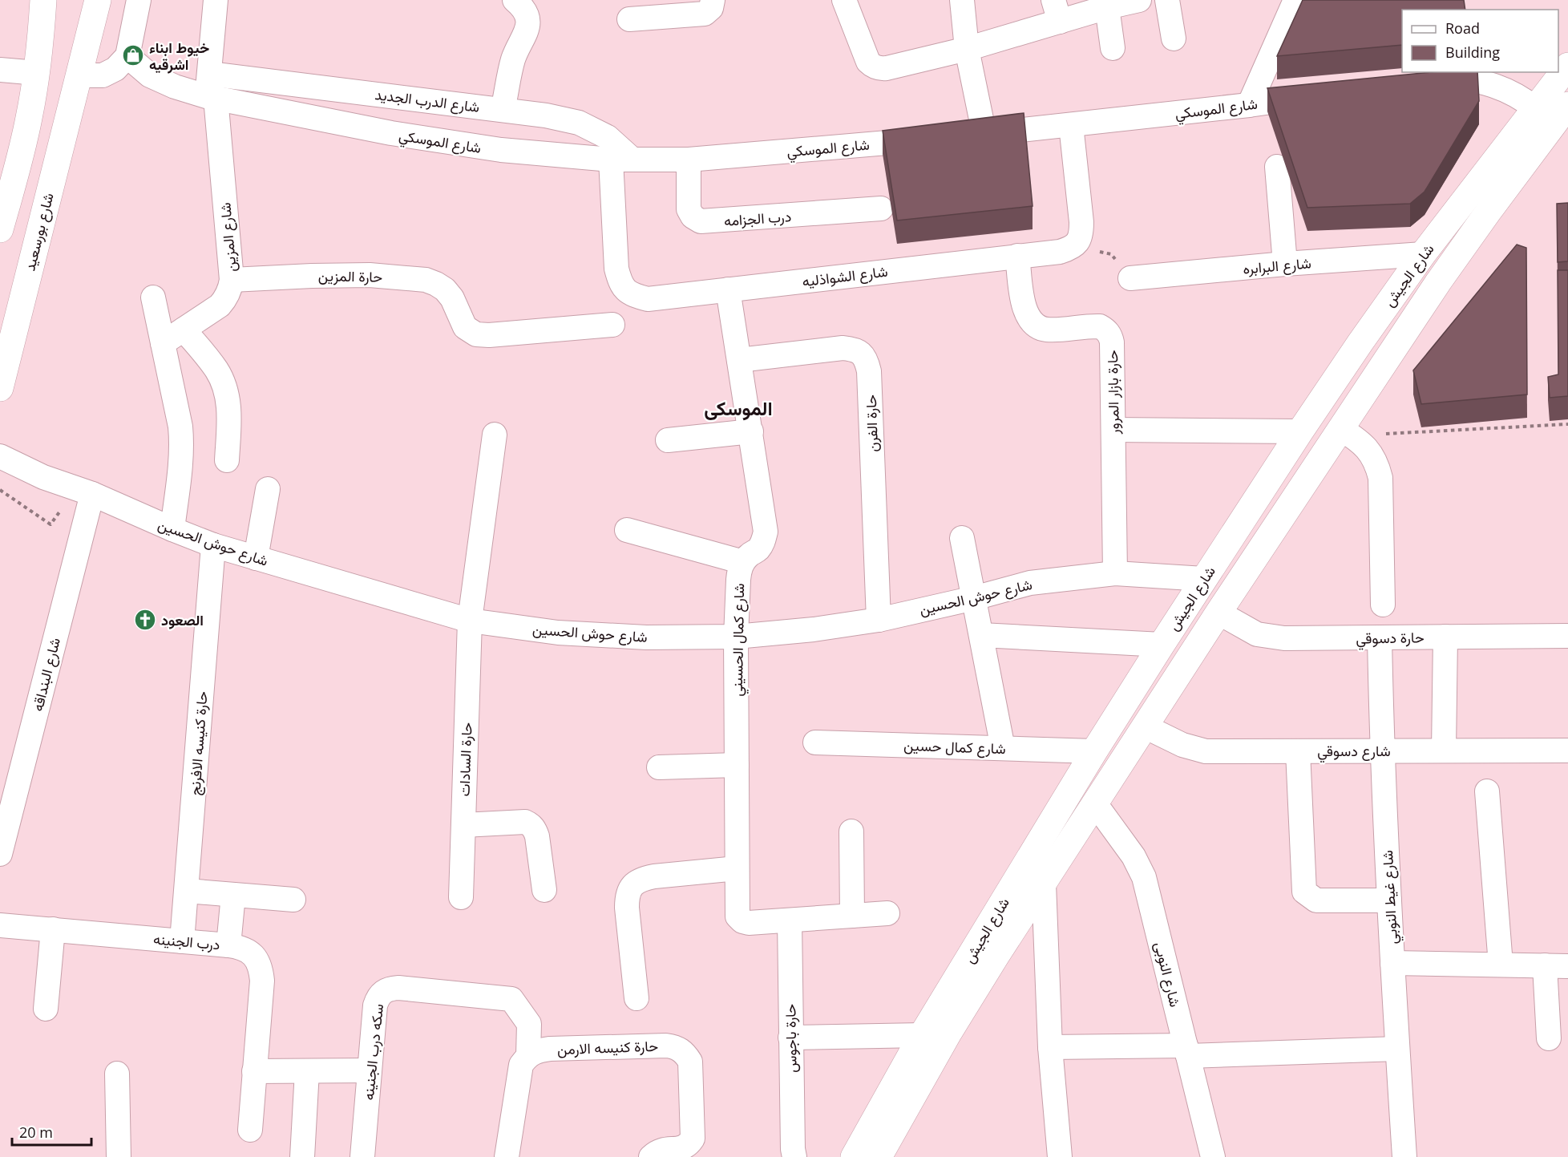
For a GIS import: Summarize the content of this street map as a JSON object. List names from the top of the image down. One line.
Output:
{"streets":{"main road":["شارع بورسعيد","شارع الجيش"],"street":["شارع الدرب الجديد","شارع الموسكي","درب الجزامه","شارع المزين","شارع البرابره","حارة المزين","شارع الشواذليه","حارة بازار المرور","حارة الفرن","شارع حوش الحسين","حارة دسوقي","شارع كمال الحسيني","شارع البنداقه","حارة كنيسه الافرنج","شارع كمال حسين","شارع دسوقي","حارة السادات","شارع غيط النوبي","درب الجنينه","شارع النوبى","حارة باجوس","حارة كنيسه الارمن","سكه درب الجنينه"]},"crossings":[["شارع الدرب الجديد","شارع الموسكي"],["شارع الدرب الجديد","شارع المزين"],["شارع الدرب الجديد","شارع الشواذليه"],["شارع الموسكي","درب الجزامه"],["شارع الموسكي","شارع المزين"],["شارع الموسكي","شارع الشواذليه"],["شارع المزين","حارة المزين"],["شارع البرابره","شارع الجيش"],["شارع الجيش","شارع حوش الحسين"],["شارع الجيش","حارة دسوقي"],["شارع الجيش","شارع كمال حسين"],["شارع الجيش","شارع دسوقي"],["شارع الجيش","شارع النوبى"],["شارع الشواذليه","حارة بازار المرور"],["حارة بازار المرور","شارع حوش الحسين"],["حارة الفرن","شارع حوش الحسين"],["شارع حوش الحسين","شارع كمال الحسيني"],["شارع حوش الحسين","شارع البنداقه"],["شارع حوش الحسين","حارة كنيسه الافرنج"],["شارع حوش الحسين","حارة السادات"],["حارة دسوقي","شارع غيط النوبي"],["شارع كمال الحسيني","حارة باجوس"],["حارة كنيسه الافرنج","درب الجنينه"],["شارع دسوقي","شارع غيط النوبي"],["حارة كنيسه الارمن","سكه درب الجنينه"]],"districts":["الموسكى"],"places":{"shop":["خيوط ابناء اشرقيه"],"church":["الصعود"]},"legend":["Road","Building"],"scale_bar":"20 m"}
